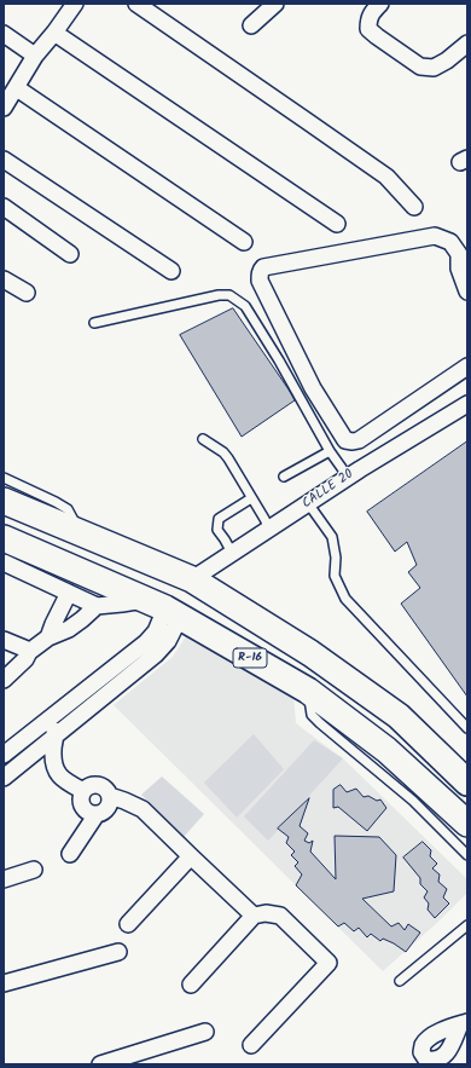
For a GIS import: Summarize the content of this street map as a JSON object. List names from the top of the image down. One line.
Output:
{"streets":{"main road":["R-16"],"street":["CALLE 20"]},"crossings":[["CALLE 20","R-16"]]}
